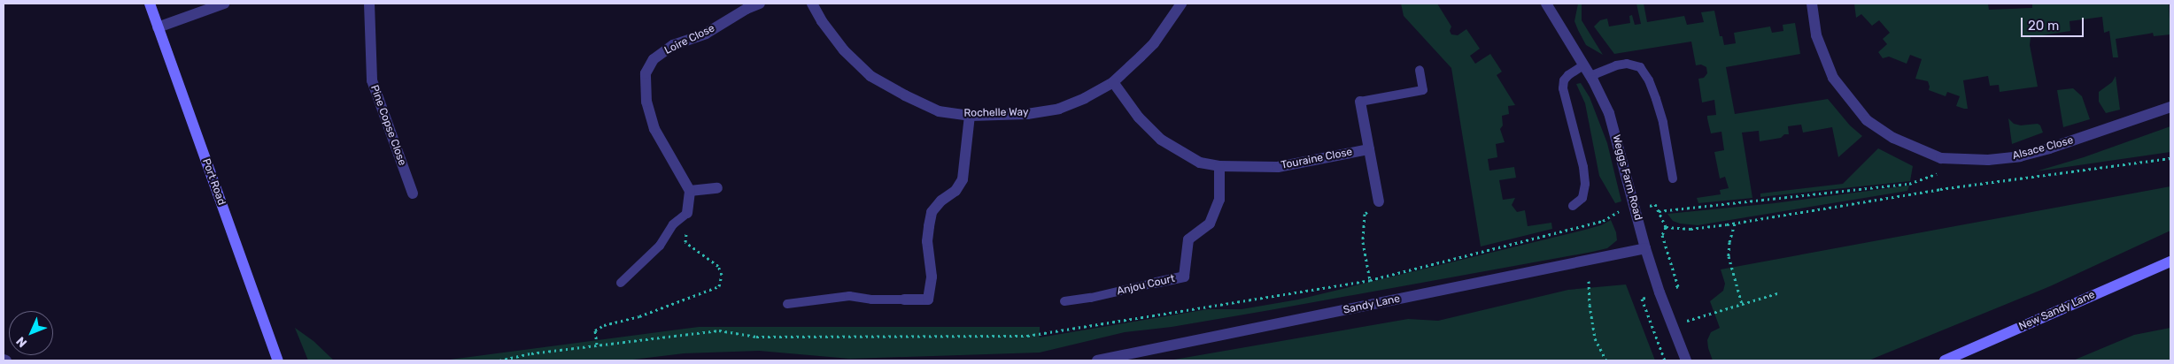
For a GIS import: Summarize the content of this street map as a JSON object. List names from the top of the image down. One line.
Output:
{"streets":{"street":["Loire Close","Rochelle Way","Pine Copse Close","Alsace Close","Touraine Close","Weggs Farm Road","Port Road","Anjou Court","Sandy Lane","New Sandy Lane"]},"crossings":[["Rochelle Way","Touraine Close"],["Touraine Close","Anjou Court"],["Weggs Farm Road","Sandy Lane"]],"scale_bar":"20 m","north":"bottom left"}
